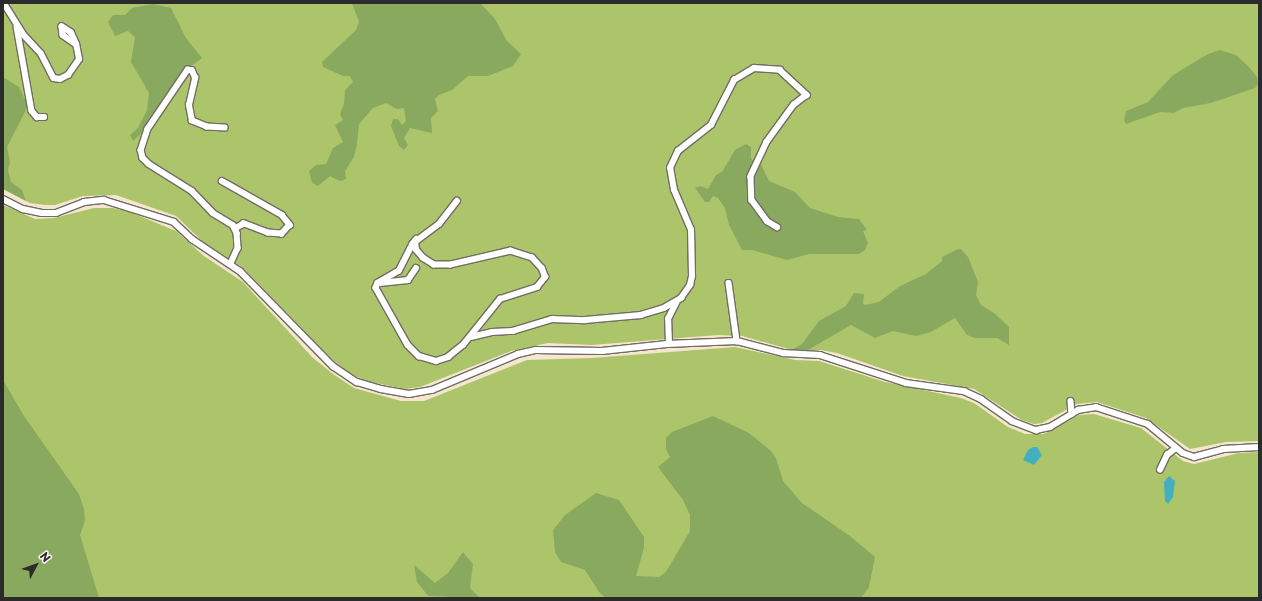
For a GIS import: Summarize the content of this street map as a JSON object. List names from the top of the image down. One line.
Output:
{"north":"top right"}
